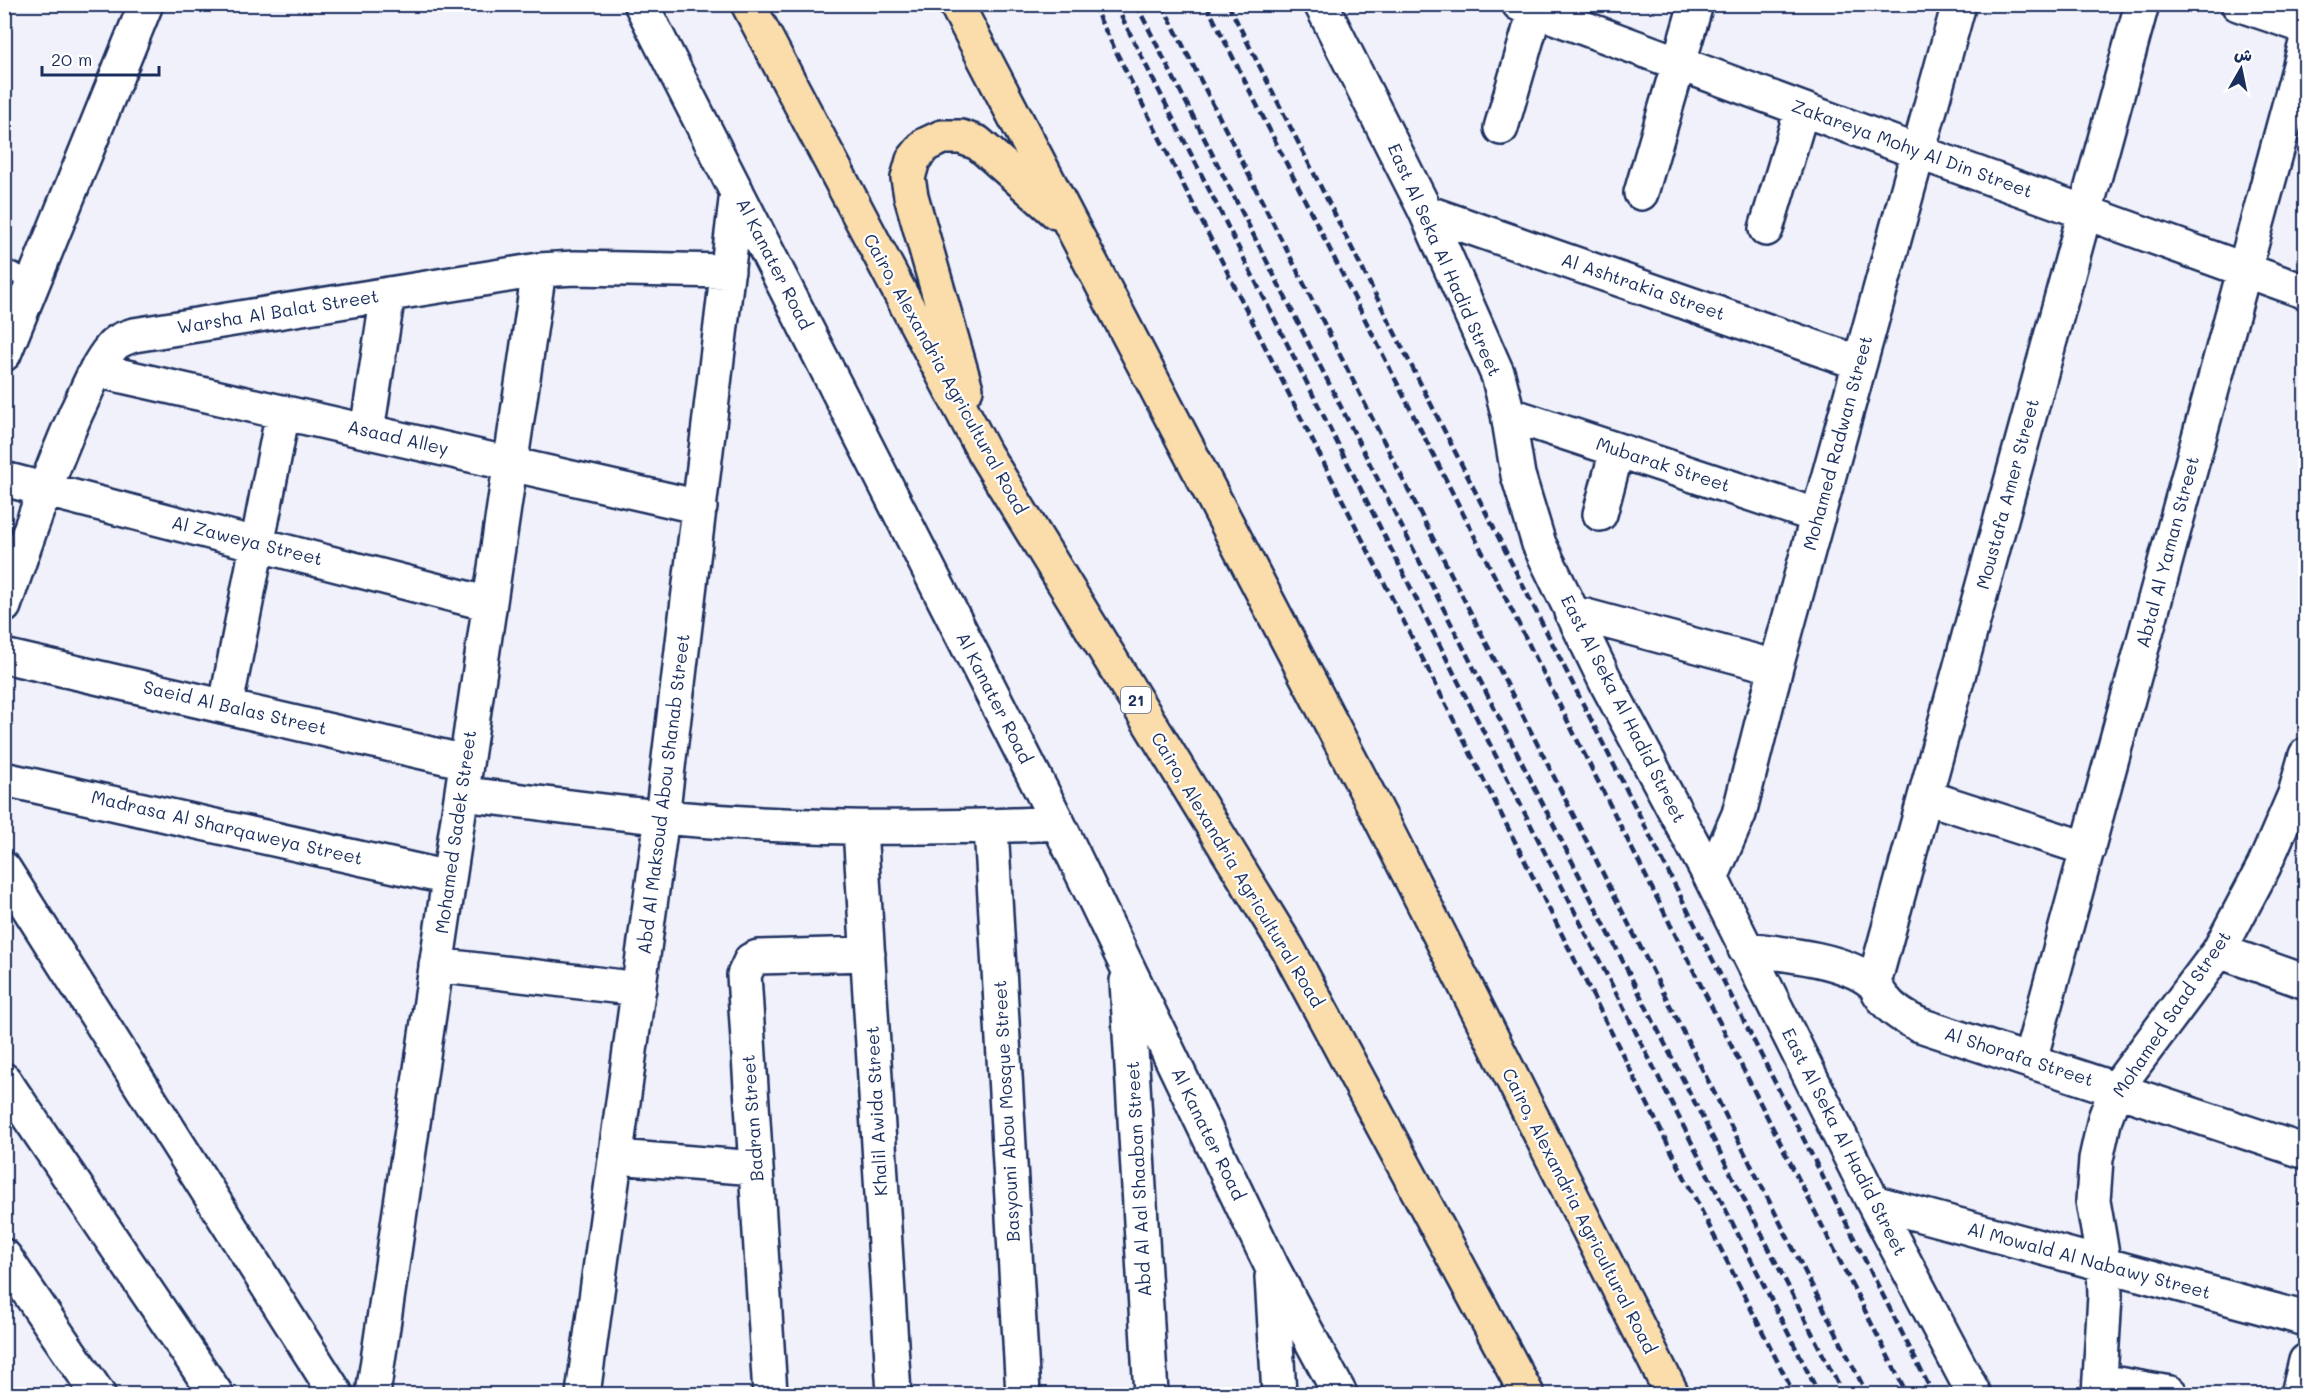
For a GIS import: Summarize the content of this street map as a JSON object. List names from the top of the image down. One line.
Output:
{"streets":{"highway":["Cairo, Alexandria Agricultural Road","21"],"street":["Zakareya Mohy Al Din Street","East Al Seka Al Hadid Street","Al Kanater Road","Al Ashtrakia Street","Warsha Al Balat Street","Asaad Alley","Mohamed Radwan Street","Mubarak Street","Moustafa Amer Street","Al Zaweya Street","Abtal Al Yaman Street","Saeid Al Balas Street","Abd Al Maksoud Abou Shanab Street","Madrasa Al Sharqaweya Street","Mohamed Sadek Street","Mohamed Saad Street","Al Shorafa Street","Khalil Awida Street","Basyouni Abou Mosque Street","Badran Street","Abd Al Aal Shaaban Street","Al Mowald Al Nabawy Street"]},"crossings":[["Zakareya Mohy Al Din Street","Mohamed Radwan Street"],["Zakareya Mohy Al Din Street","Moustafa Amer Street"],["Zakareya Mohy Al Din Street","Abtal Al Yaman Street"],["East Al Seka Al Hadid Street","Al Ashtrakia Street"],["East Al Seka Al Hadid Street","Mohamed Radwan Street"],["East Al Seka Al Hadid Street","Mubarak Street"],["East Al Seka Al Hadid Street","Al Shorafa Street"],["East Al Seka Al Hadid Street","Al Mowald Al Nabawy Street"],["Al Kanater Road","Abd Al Maksoud Abou Shanab Street"],["Al Kanater Road","Abd Al Aal Shaaban Street"],["Al Ashtrakia Street","Mohamed Radwan Street"],["Warsha Al Balat Street","Asaad Alley"],["Warsha Al Balat Street","Al Zaweya Street"],["Warsha Al Balat Street","Abd Al Maksoud Abou Shanab Street"],["Warsha Al Balat Street","Mohamed Sadek Street"],["Asaad Alley","Abd Al Maksoud Abou Shanab Street"],["Asaad Alley","Mohamed Sadek Street"],["Mohamed Radwan Street","Mubarak Street"],["Moustafa Amer Street","Al Shorafa Street"],["Al Zaweya Street","Mohamed Sadek Street"],["Abtal Al Yaman Street","Al Shorafa Street"],["Saeid Al Balas Street","Mohamed Sadek Street"],["Madrasa Al Sharqaweya Street","Mohamed Sadek Street"],["Mohamed Saad Street","Al Shorafa Street"],["Mohamed Saad Street","Al Mowald Al Nabawy Street"],["Khalil Awida Street","Badran Street"]],"scale_bar":"20 m","north":"top"}
